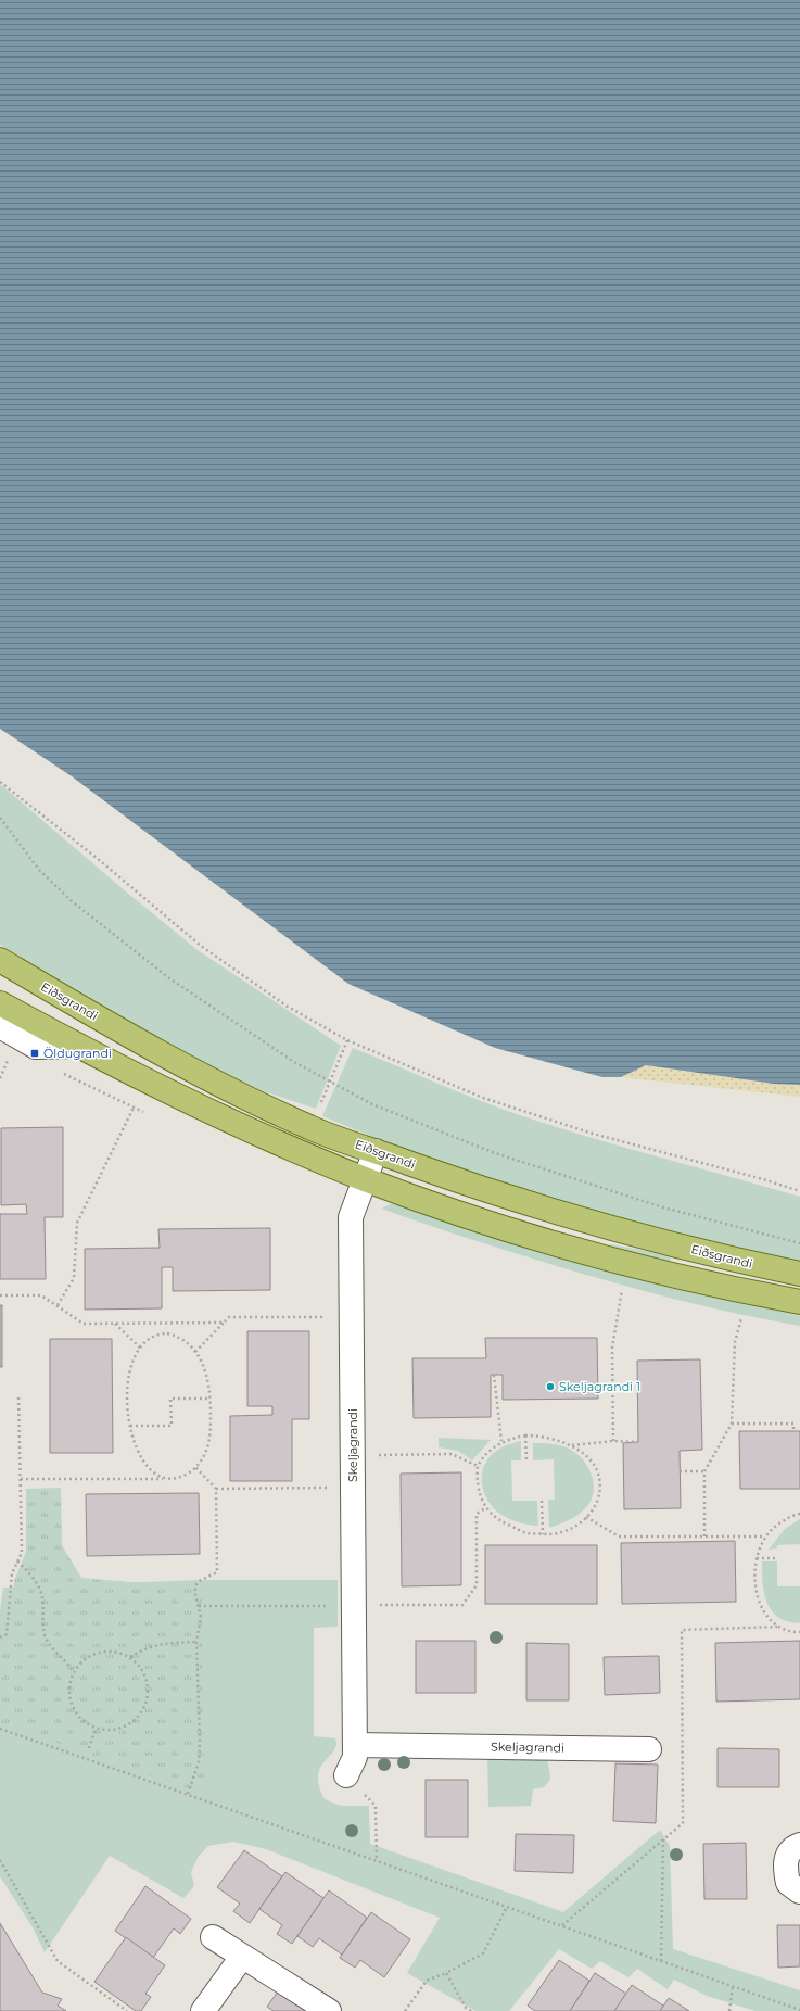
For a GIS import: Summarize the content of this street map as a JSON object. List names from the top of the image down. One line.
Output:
{"streets":{"main road":["Eiðsgrandi"],"street":["Skeljagrandi"]},"crossings":[["Eiðsgrandi","Skeljagrandi"]],"places":{"transit":["Öldugrandi"],"other":["Skeljagrandi 1"]}}
